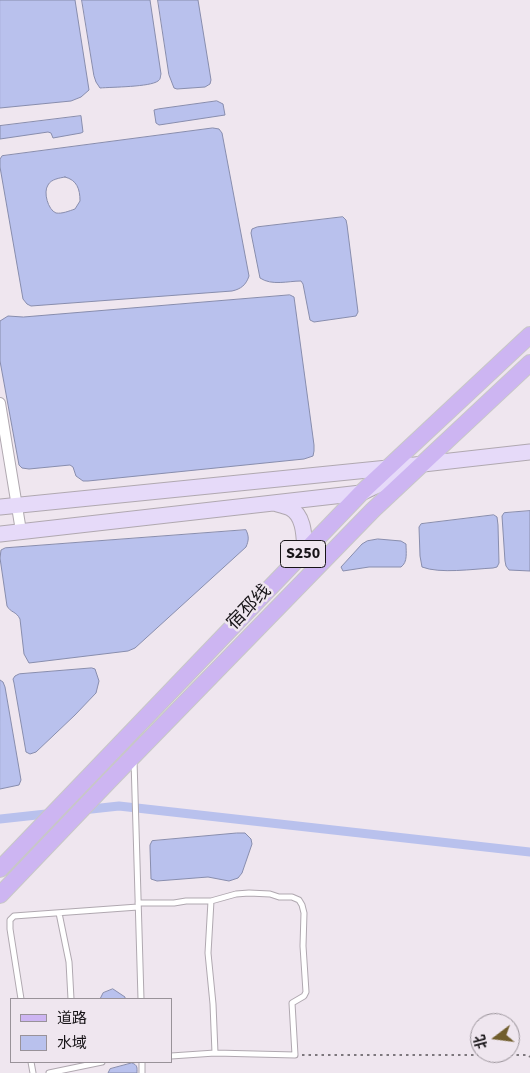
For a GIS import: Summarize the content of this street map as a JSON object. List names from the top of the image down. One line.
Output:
{"streets":{"main road":["S250","宿邳线"]},"legend":["道路","水域"],"north":"left"}
